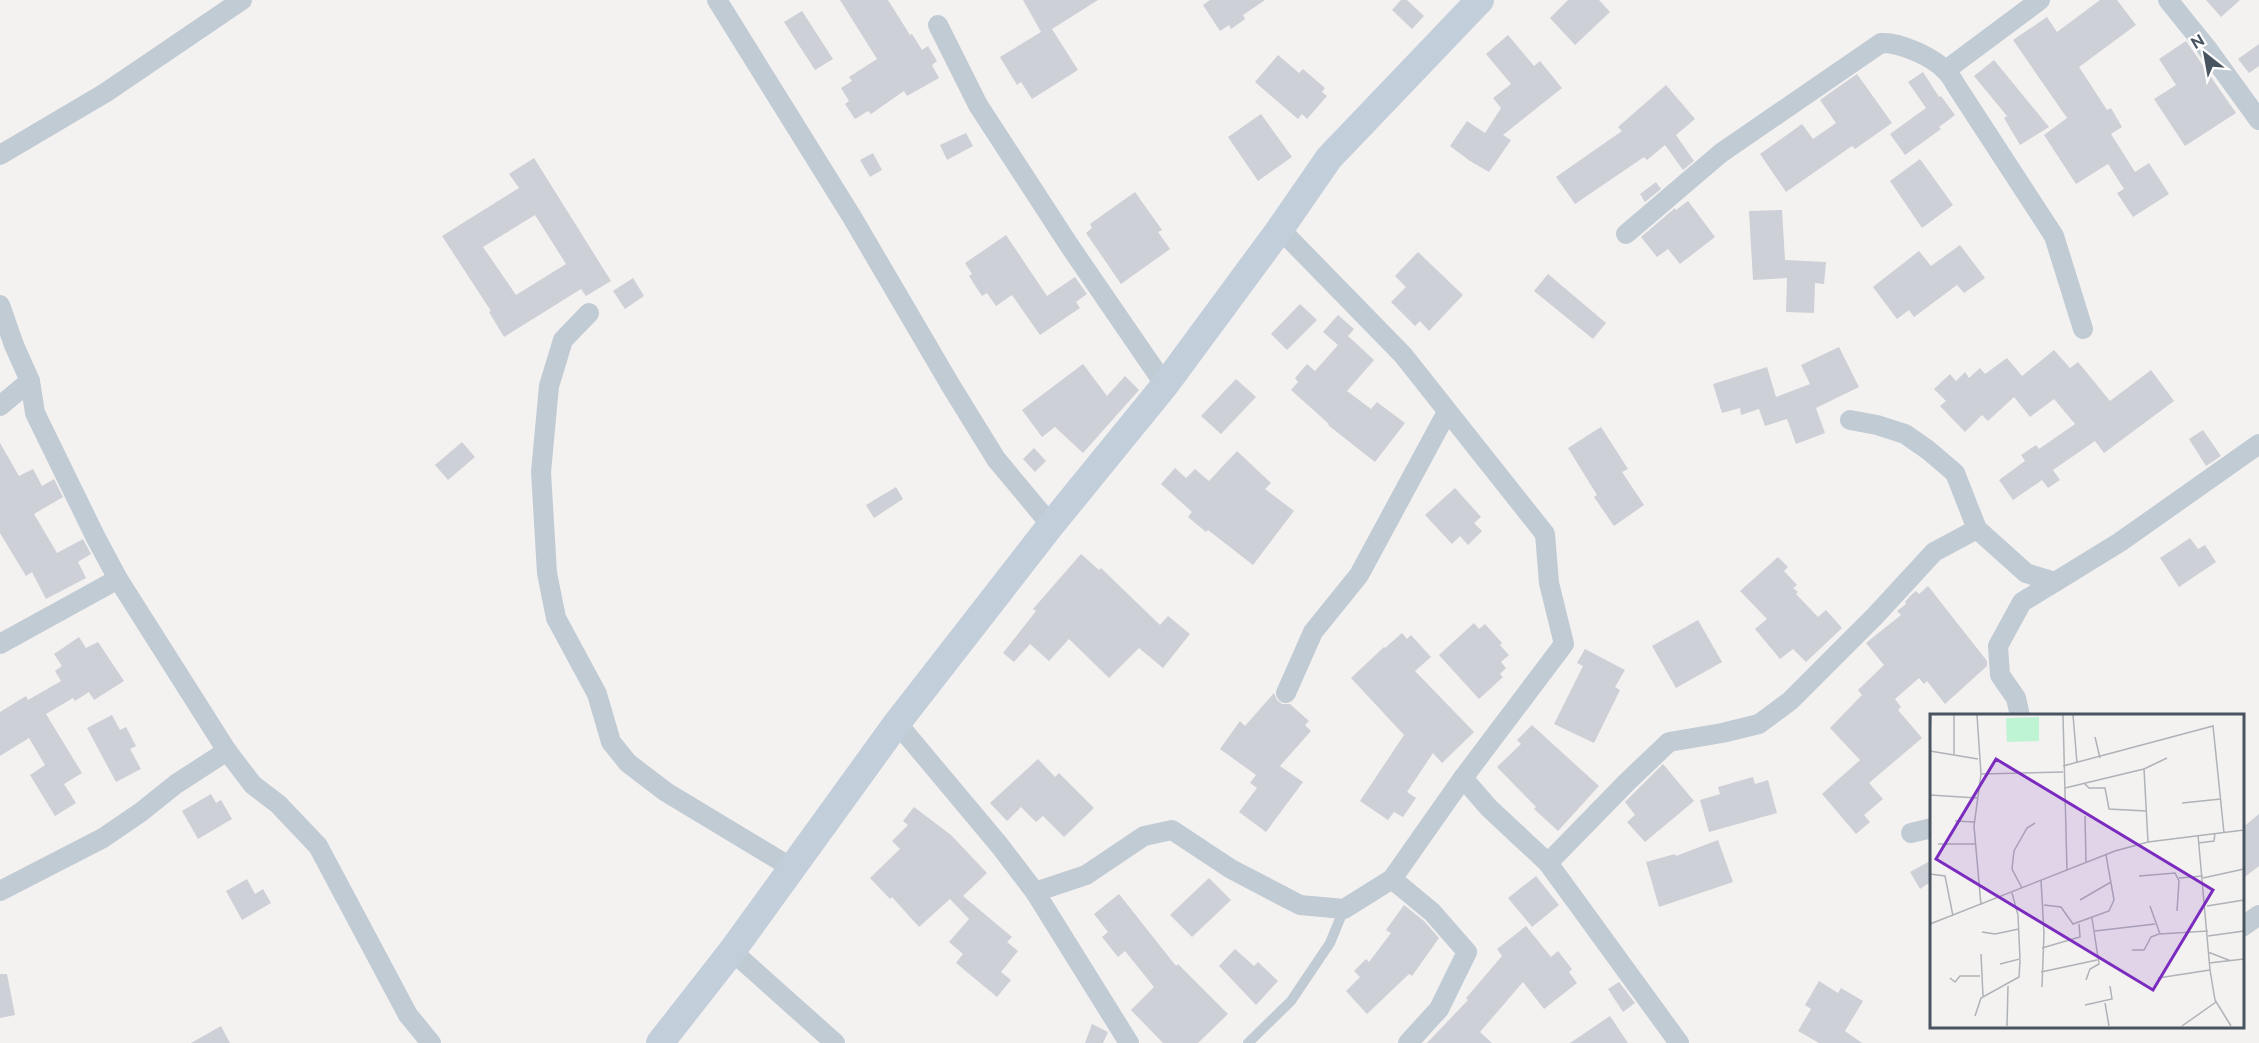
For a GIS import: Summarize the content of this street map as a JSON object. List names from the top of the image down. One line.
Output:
{"north":"top left"}
